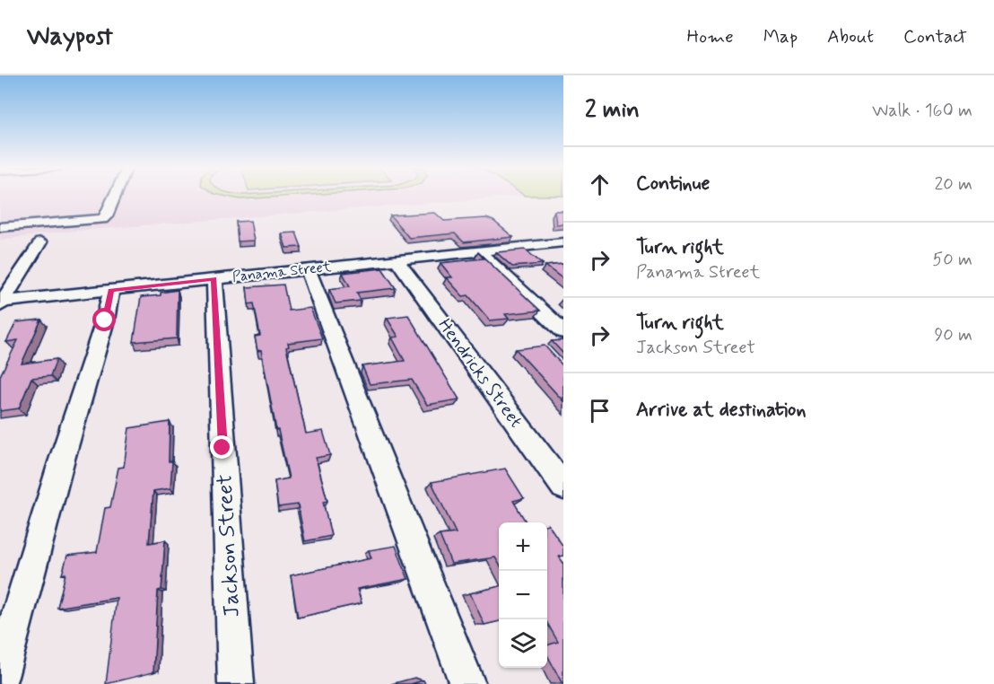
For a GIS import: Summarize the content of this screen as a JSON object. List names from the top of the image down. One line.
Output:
{"streets":{"street":["Panama Street","Hendricks Street","Jackson Street"]},"crossings":[["Panama Street","Hendricks Street"],["Panama Street","Jackson Street"]],"page":{"header":"Waypost","nav":["Home","Map","About","Contact"],"heading":["2 min","Walk · 160 m"],"list":[["Continue","20 m"],["Turn right","Panama Street","50 m"],["Turn right","Jackson Street","90 m"],"Arrive at destination"],"map_buttons":["+","−"]}}
